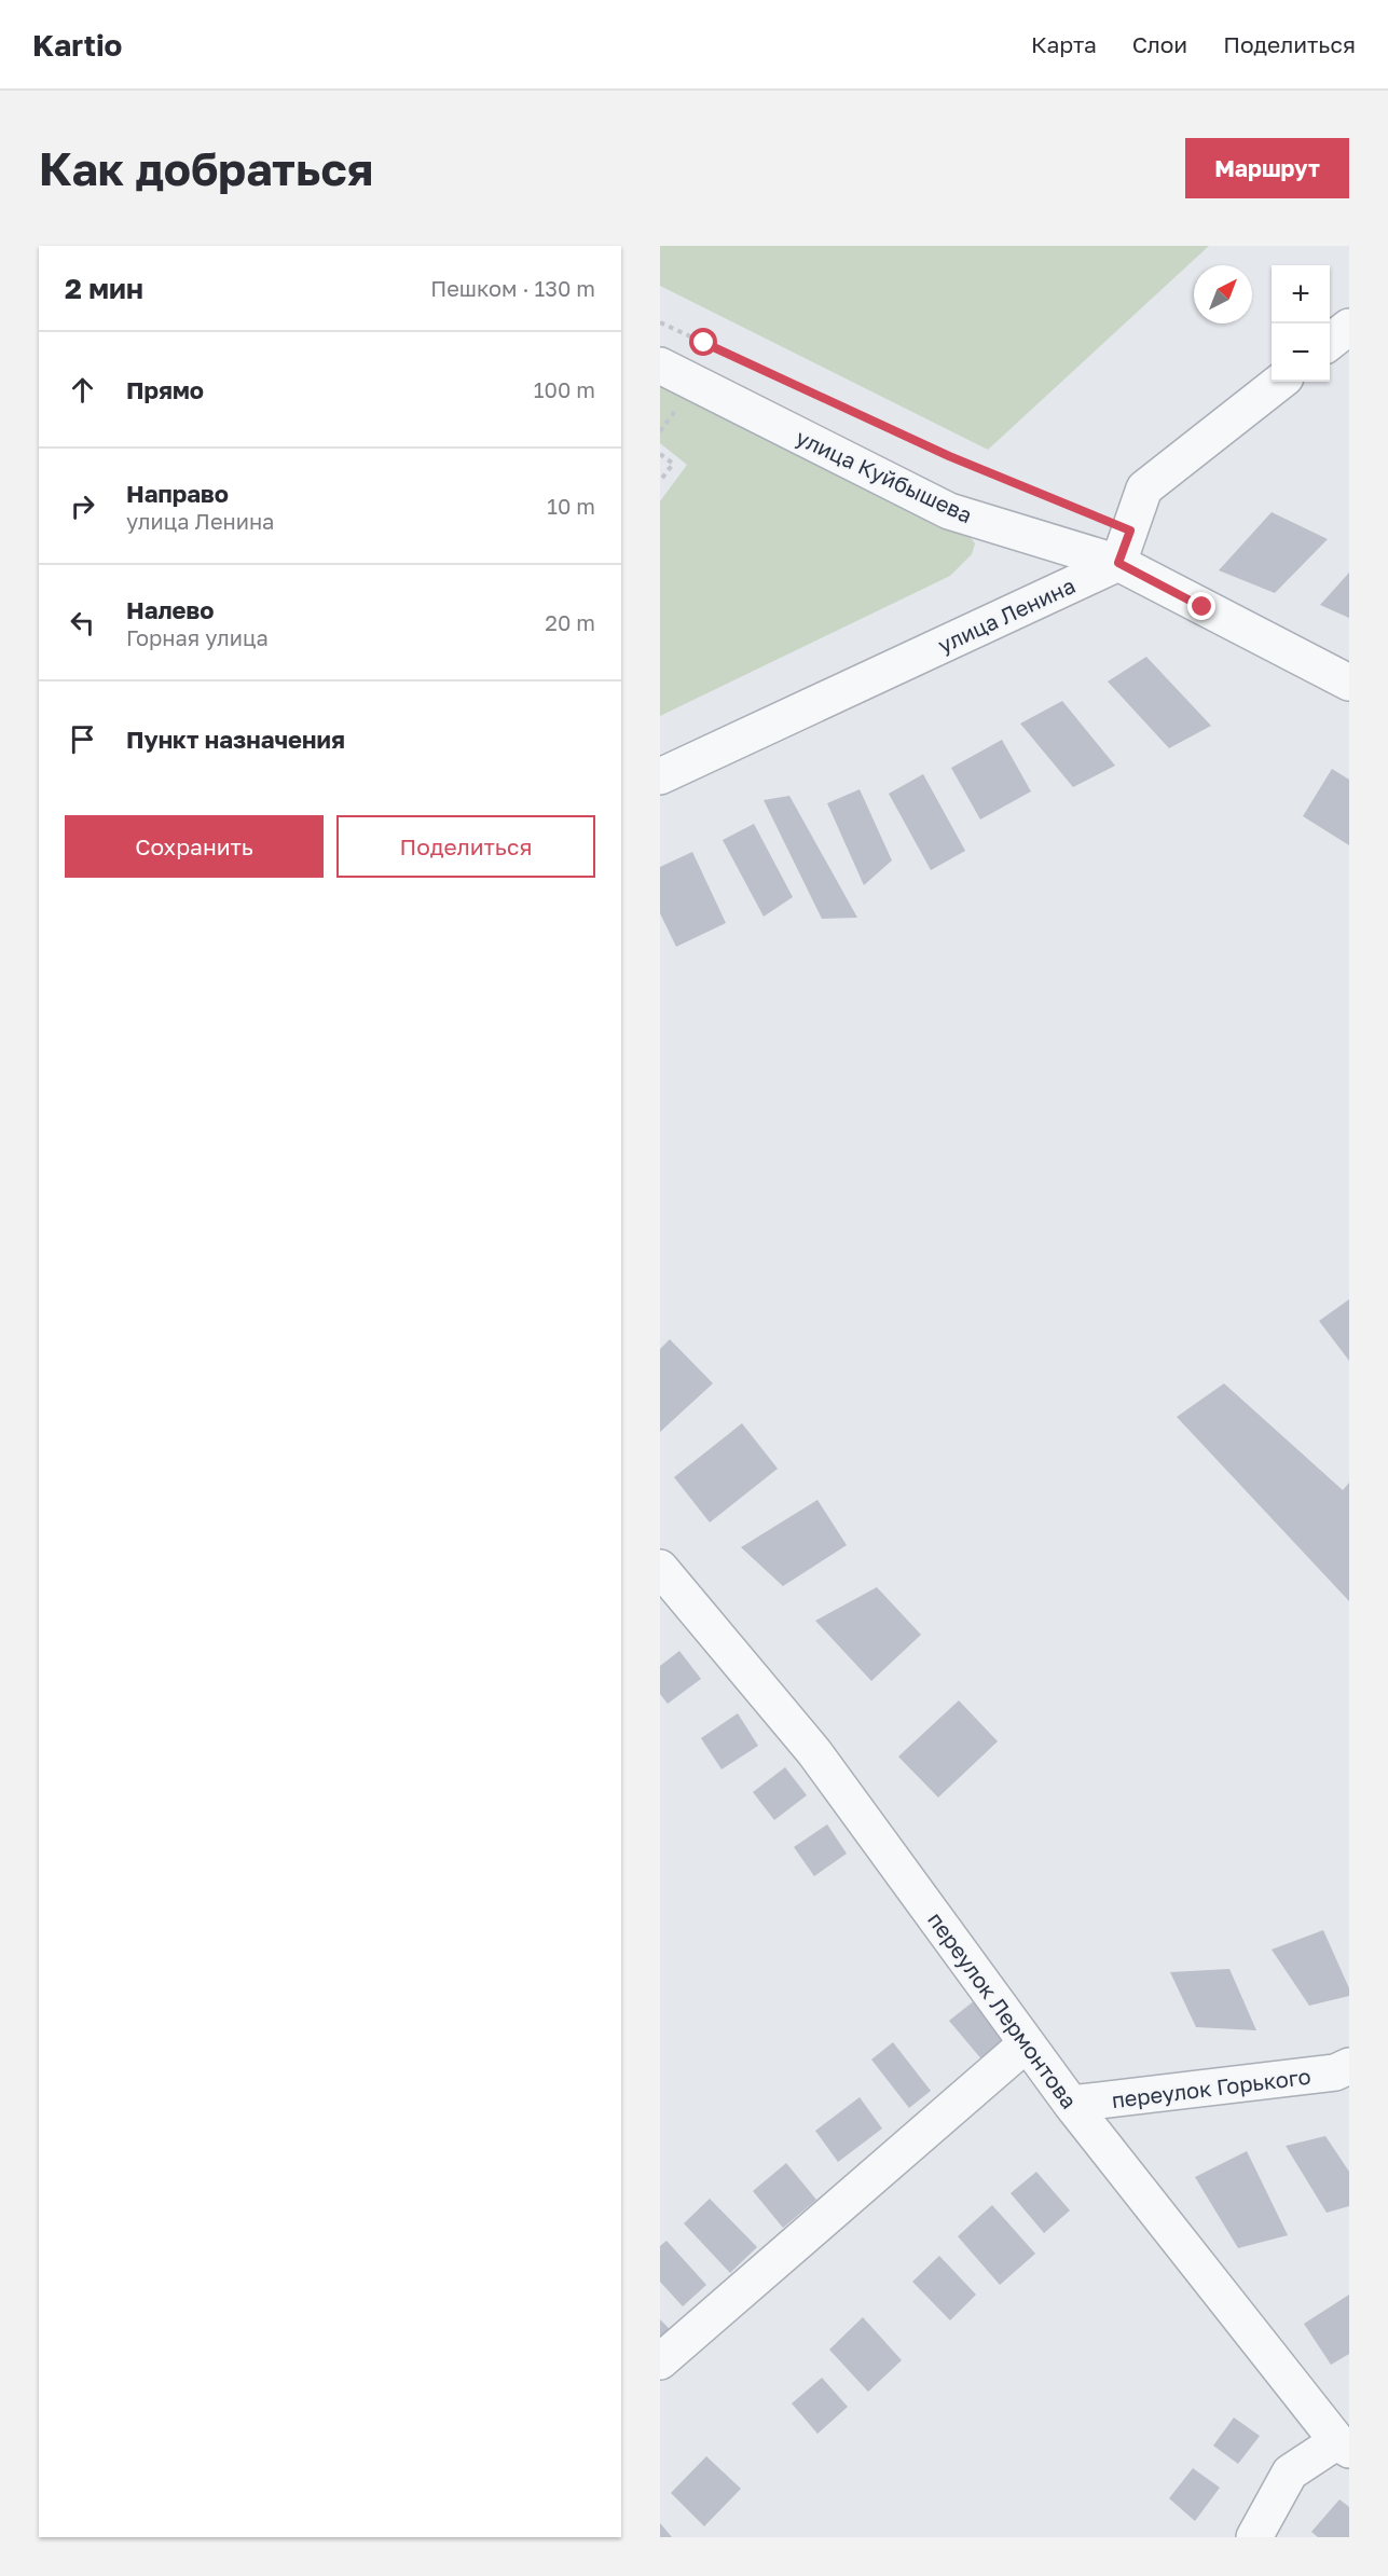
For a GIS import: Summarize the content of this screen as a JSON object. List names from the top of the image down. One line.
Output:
{"streets":{"street":["улица Куйбышева","улица Ленина","переулок Лермонтова","переулок Горького"]},"crossings":[["улица Куйбышева","улица Ленина"],["переулок Лермонтова","переулок Горького"]],"north":"top right","page":{"header":"Kartio","nav":["Карта","Слои","Поделиться"],"buttons":["Маршрут",["Сохранить","Поделиться"]],"title":"Как добраться","heading":["2 мин","Пешком · 130 m"],"map_buttons":["+","−"],"list":[["Прямо","100 m"],["Направо","улица Ленина","10 m"],["Налево","Горная улица","20 m"],"Пункт назначения"]}}
